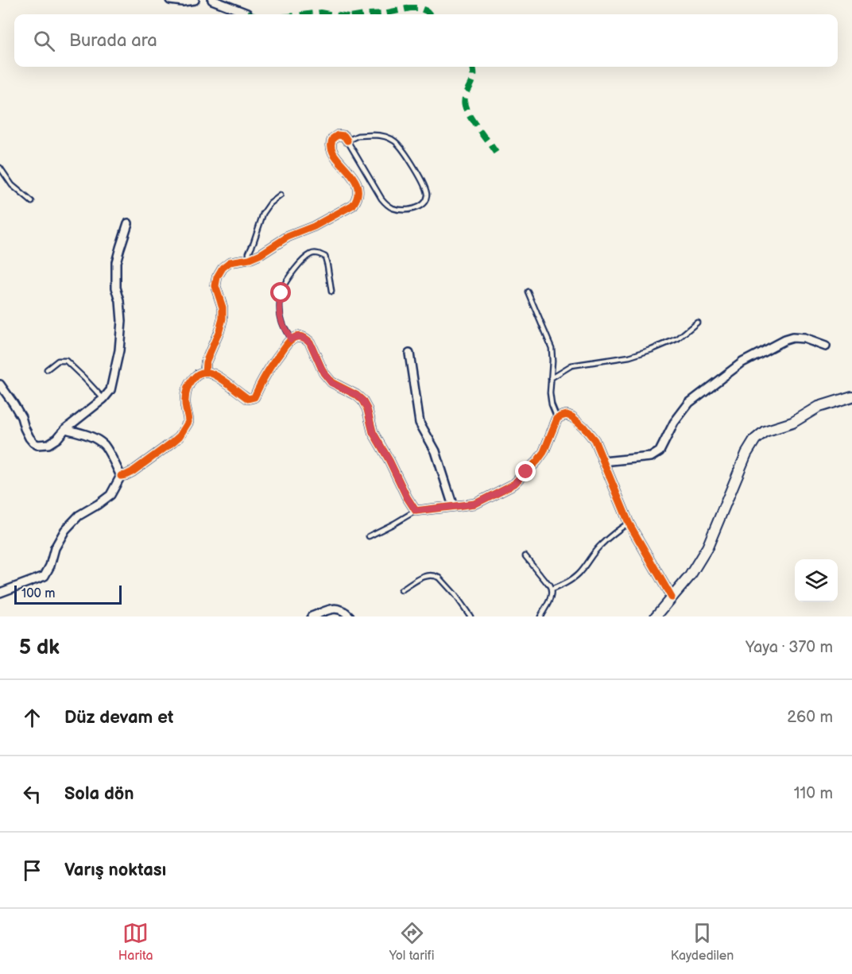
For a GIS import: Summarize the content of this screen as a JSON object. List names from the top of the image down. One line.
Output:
{"scale_bar":"100 m","page":{"search":"Burada ara","scale":"100 m","heading":["5 dk","Yaya · 370 m"],"list":[["Düz devam et","260 m"],["Sola dön","110 m"],"Varış noktası"],"nav":["Harita","Yol tarifi","Kaydedilen"]}}
